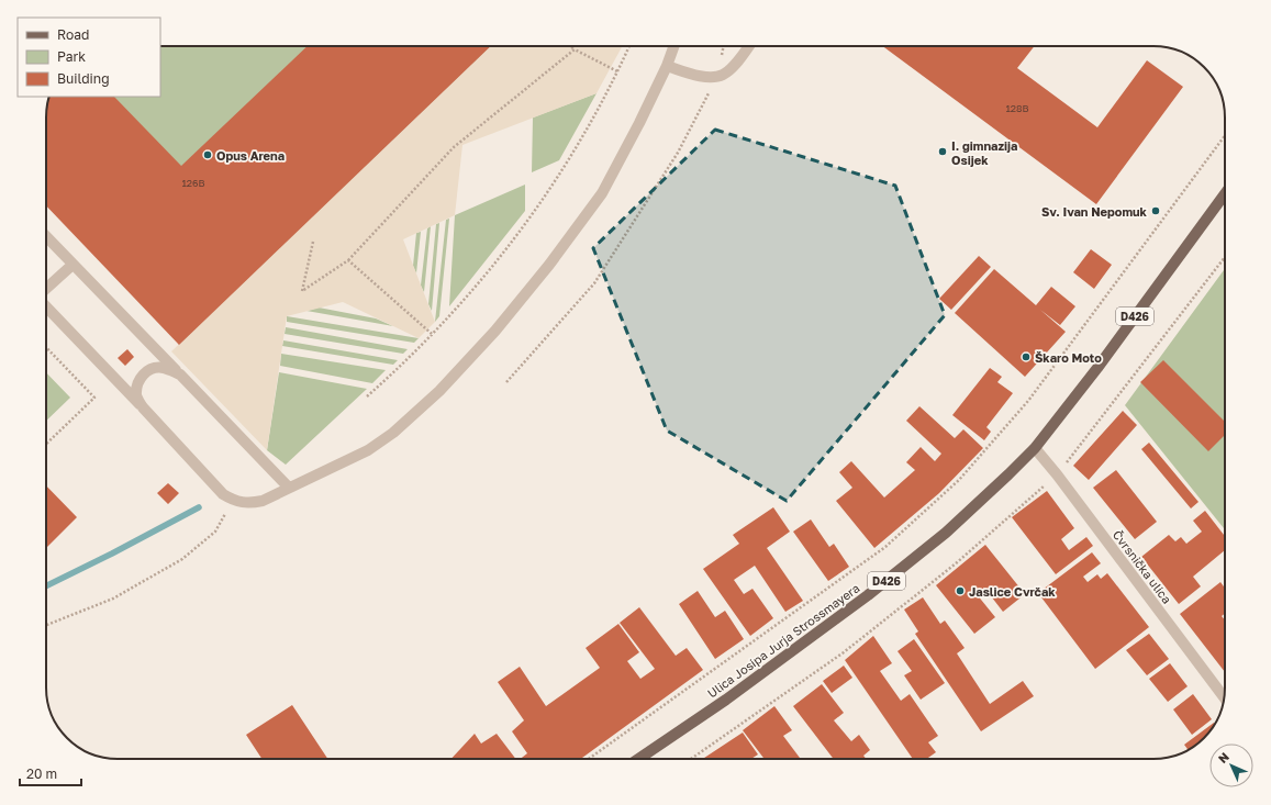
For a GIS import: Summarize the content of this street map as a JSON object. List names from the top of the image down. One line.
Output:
{"streets":{"main road":["D426","Ulica Josipa Jurja Strossmayera"],"street":["Čvrsnička ulica"]},"crossings":[["Čvrsnička ulica","Ulica Josipa Jurja Strossmayera"]],"places":["I. gimnazija Osijek","Opus Arena","Sv. Ivan Nepomuk","Škaro Moto","Jaslice Cvrčak"],"house_numbers":["128B","126B"],"legend":["Road","Park","Building"],"scale_bar":"20 m","north":"top left"}
